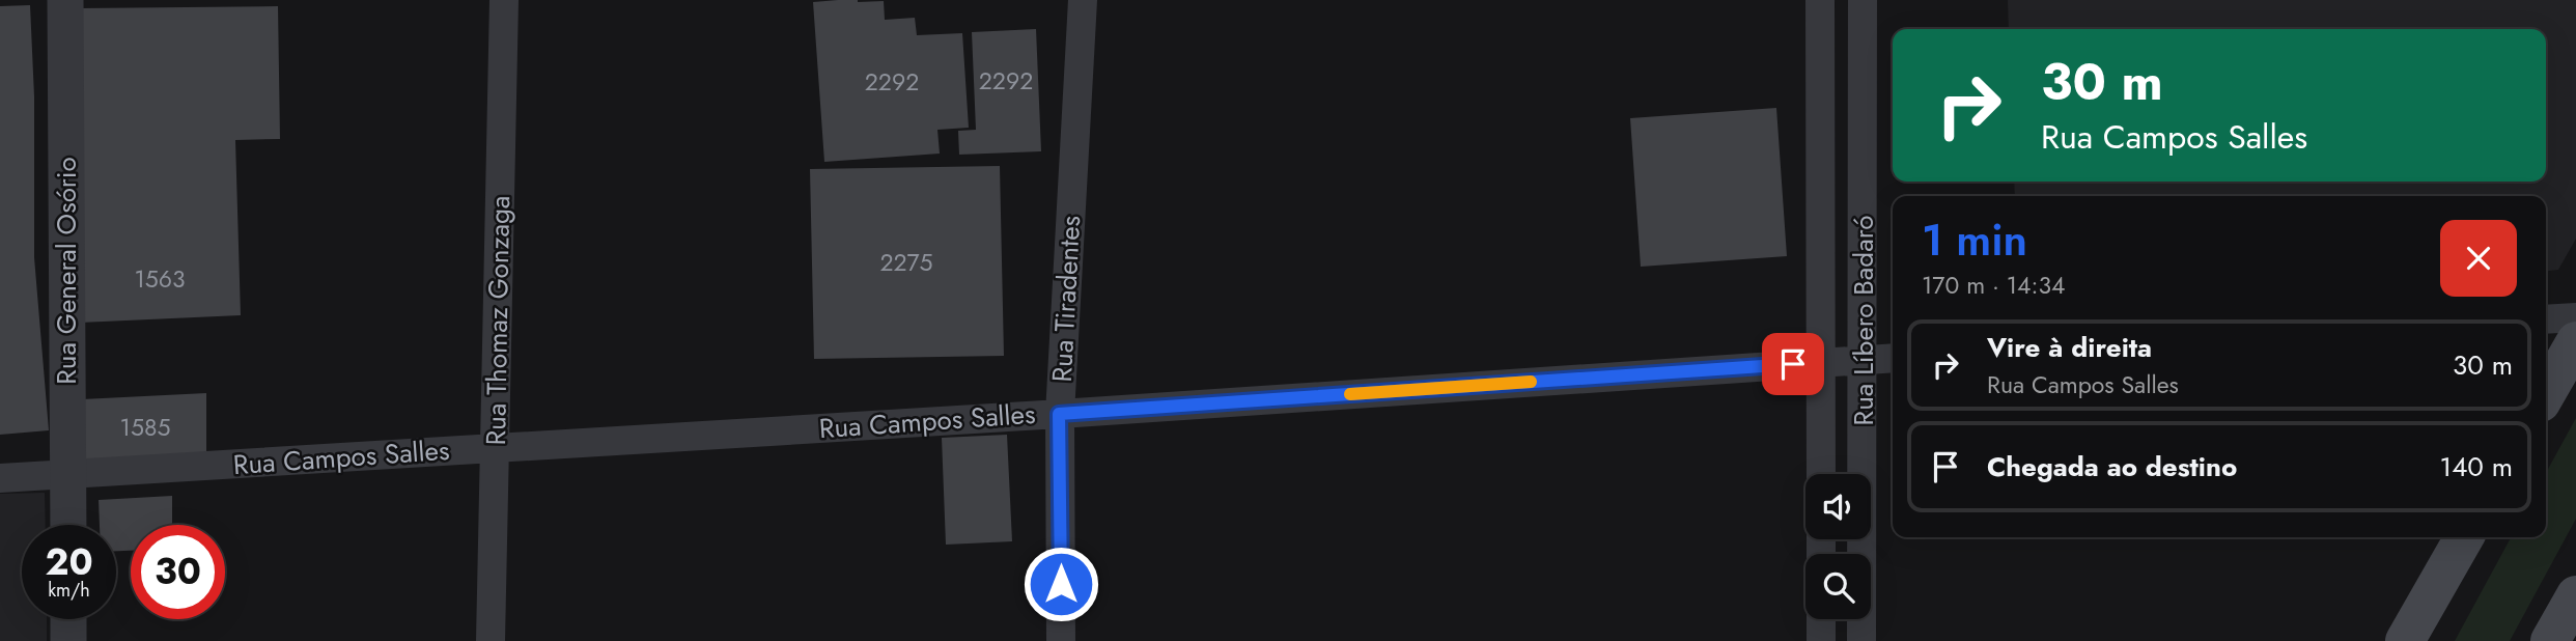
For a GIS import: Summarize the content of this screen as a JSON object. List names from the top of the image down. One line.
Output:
{"streets":{"street":["Rua General Osório","Rua Tiradentes","Rua Thomaz Gonzaga","Rua Líbero Badaró","Rua Campos Salles"]},"crossings":[["Rua General Osório","Rua Campos Salles"],["Rua Tiradentes","Rua Campos Salles"],["Rua Thomaz Gonzaga","Rua Campos Salles"],["Rua Líbero Badaró","Rua Campos Salles"]],"house_numbers":["2292","2292","2275","1563","1585"],"page":{"turn":["30 m","Rua Campos Salles"],"heading":["1 min","170 m · 14:34"],"list":[{"name":"Vire à direita","note":"Rua Campos Salles","value":"30 m"},{"name":"Chegada ao destino","value":"140 m"}],"speed":"20 km/h","limit":"30"}}
